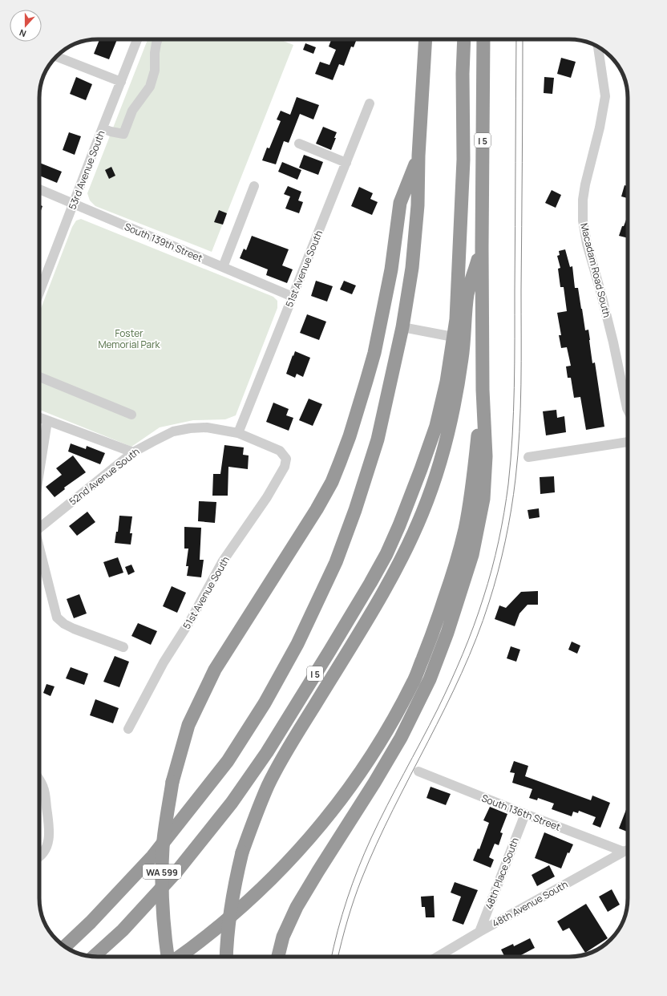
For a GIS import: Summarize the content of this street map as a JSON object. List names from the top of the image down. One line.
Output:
{"streets":{"highway":["I 5","WA 599"],"street":["53rd Avenue South","South 139th Street","51st Avenue South","Macadam Road South","52nd Avenue South","South 136th Street","48th Place South","48th Avenue South"]},"crossings":[["53rd Avenue South","South 139th Street"],["South 139th Street","51st Avenue South"],["51st Avenue South","52nd Avenue South"],["South 136th Street","48th Place South"],["South 136th Street","48th Avenue South"],["48th Place South","48th Avenue South"]],"parks":["Foster Memorial Park"],"north":"bottom"}
